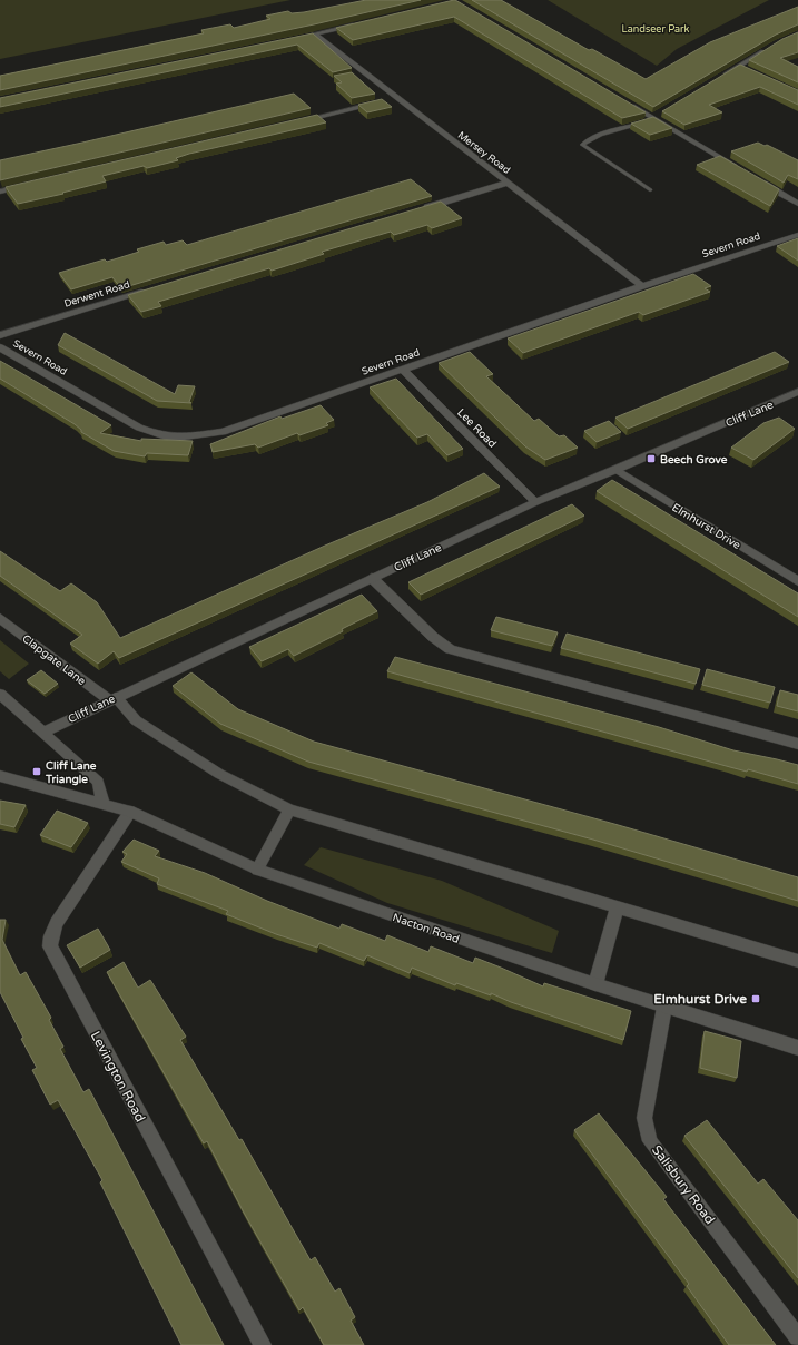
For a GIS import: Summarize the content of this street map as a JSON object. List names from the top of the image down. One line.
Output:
{"streets":{"street":["Mersey Road","Severn Road","Derwent Road","Cliff Lane","Lee Road","Elmhurst Drive","Clapgate Lane","Nacton Road","Levington Road","Salisbury Road"]},"crossings":[["Mersey Road","Severn Road"],["Severn Road","Lee Road"],["Cliff Lane","Lee Road"],["Cliff Lane","Elmhurst Drive"],["Cliff Lane","Clapgate Lane"],["Nacton Road","Levington Road"],["Nacton Road","Salisbury Road"]],"parks":["Landseer Park"],"places":{"transit":["Beech Grove","Cliff Lane Triangle","Elmhurst Drive"]}}
